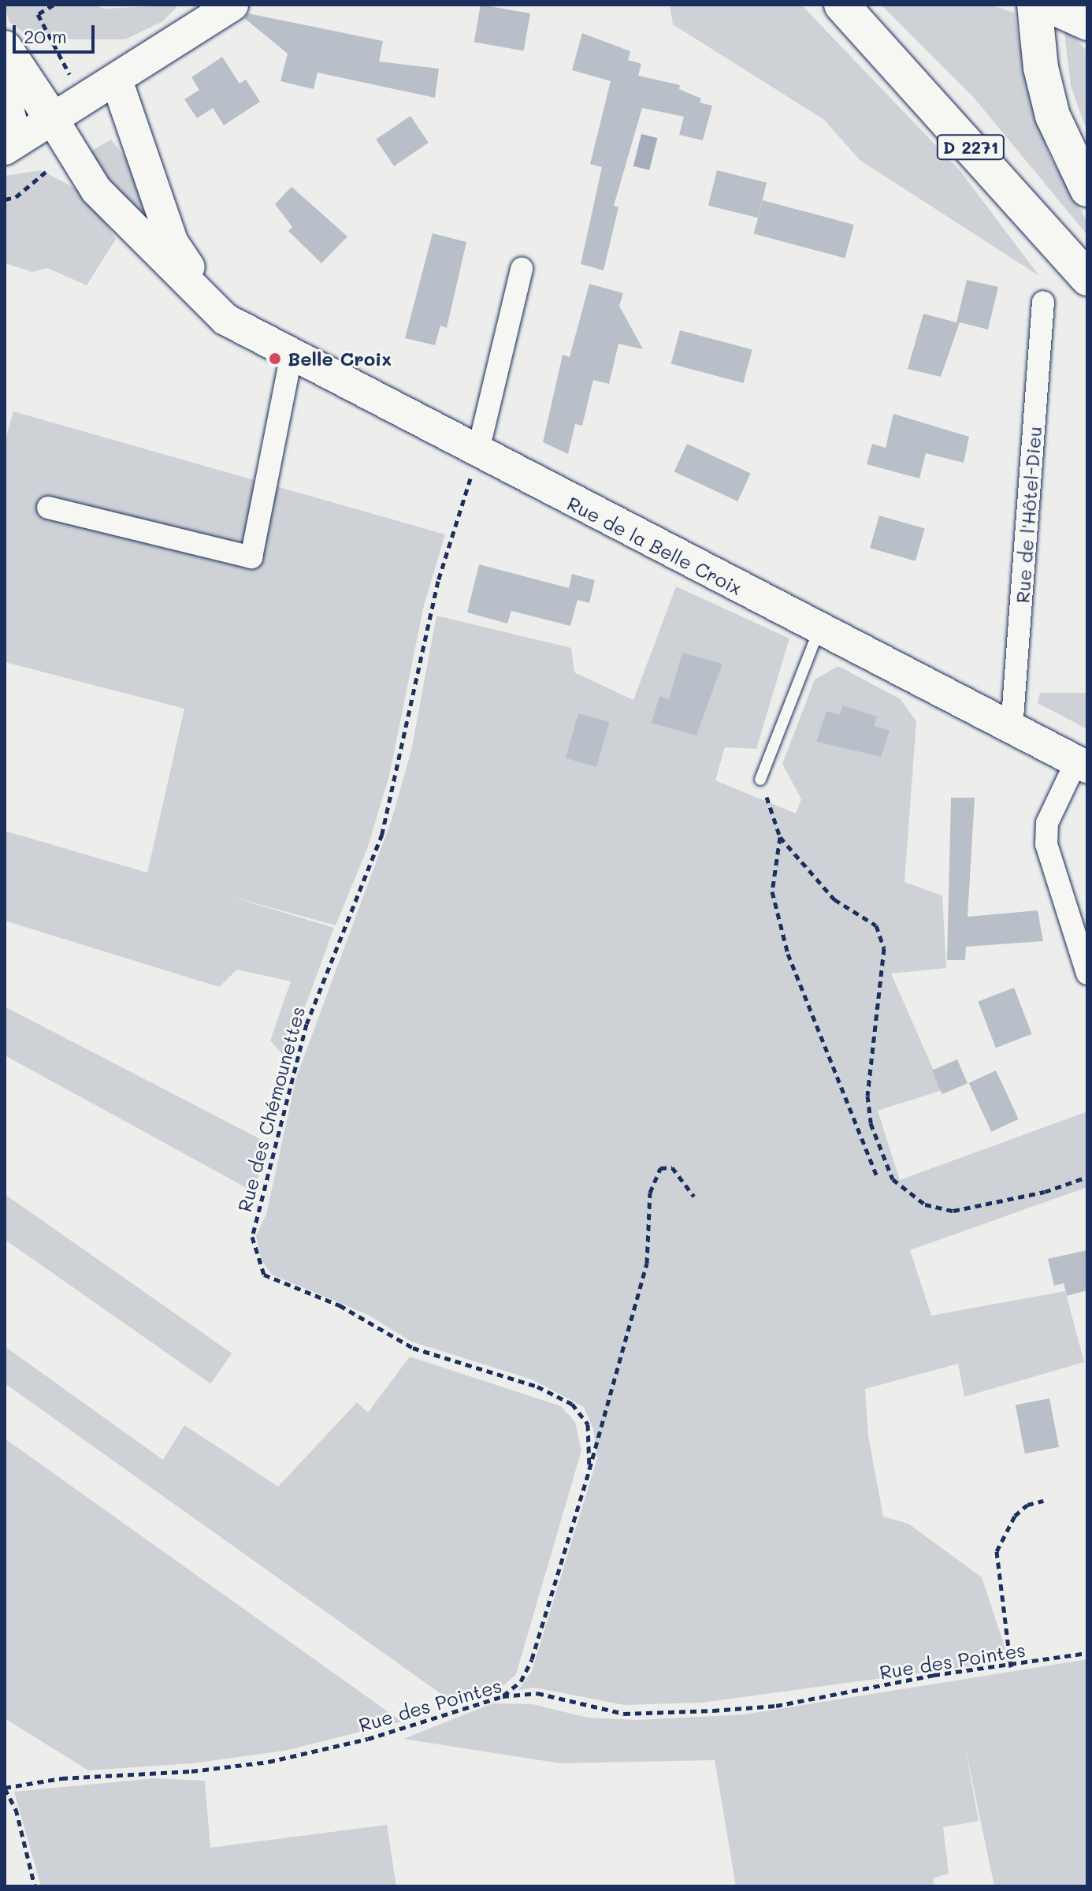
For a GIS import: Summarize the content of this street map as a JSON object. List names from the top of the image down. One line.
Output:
{"streets":{"main road":["D 2271","Rue de la Belle Croix"],"street":["Rue de l'Hôtel-Dieu"],"path":["Rue des Chémounettes","Rue des Pointes"]},"crossings":[["Rue de l'Hôtel-Dieu","Rue de la Belle Croix"],["Rue de la Belle Croix","Rue des Chémounettes"]],"places":["Belle Croix"],"scale_bar":"20 m"}
